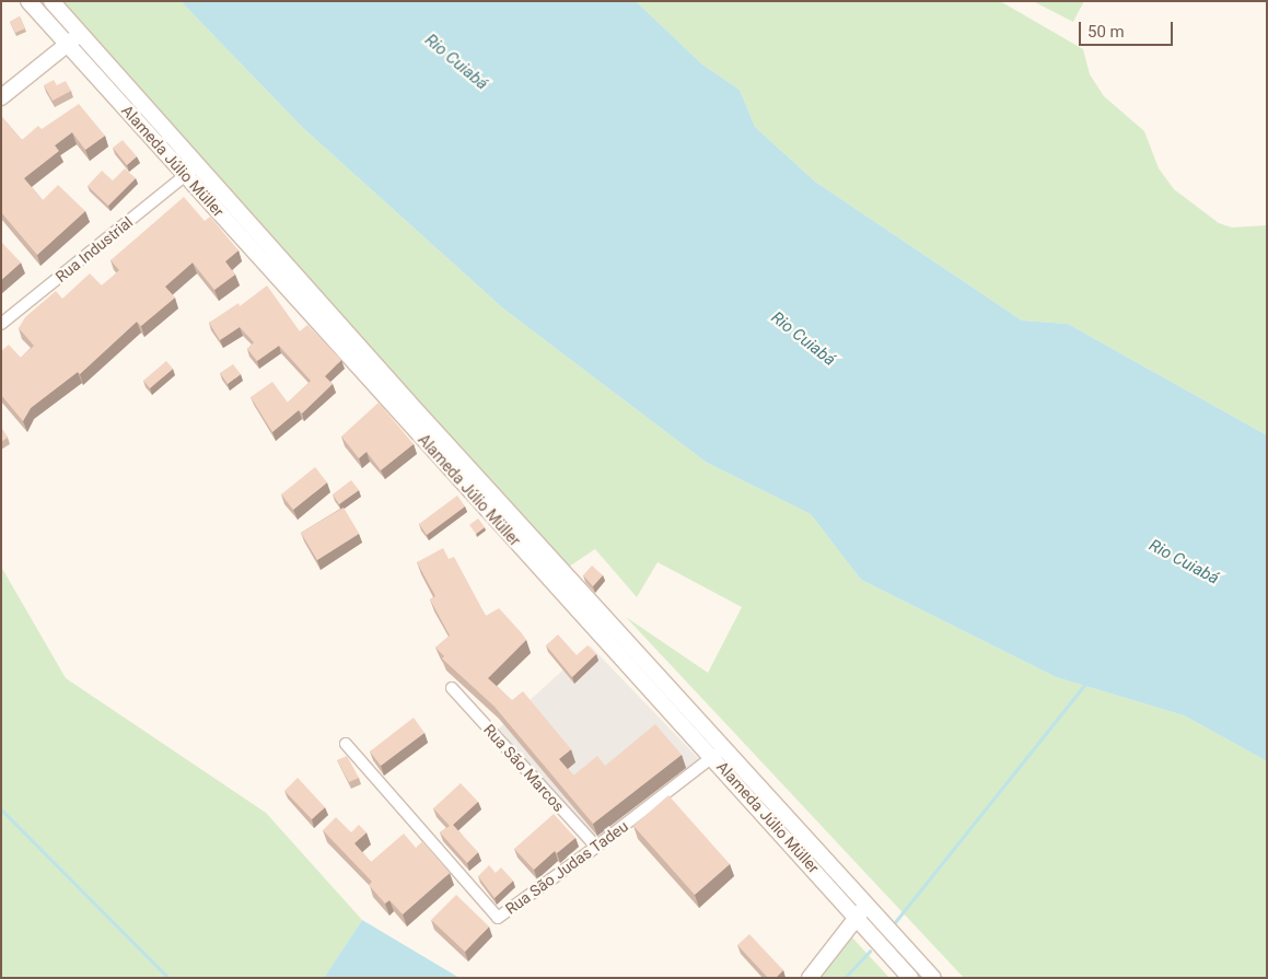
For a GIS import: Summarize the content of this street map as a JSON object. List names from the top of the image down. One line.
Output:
{"streets":{"main road":["Alameda Júlio Müller"],"street":["Rua Industrial","Rua São Marcos","Rua São Judas Tadeu"]},"crossings":[["Alameda Júlio Müller","Rua Industrial"],["Alameda Júlio Müller","Rua São Judas Tadeu"],["Rua São Marcos","Rua São Judas Tadeu"]],"water":["Rio Cuiabá"],"scale_bar":"50 m"}
